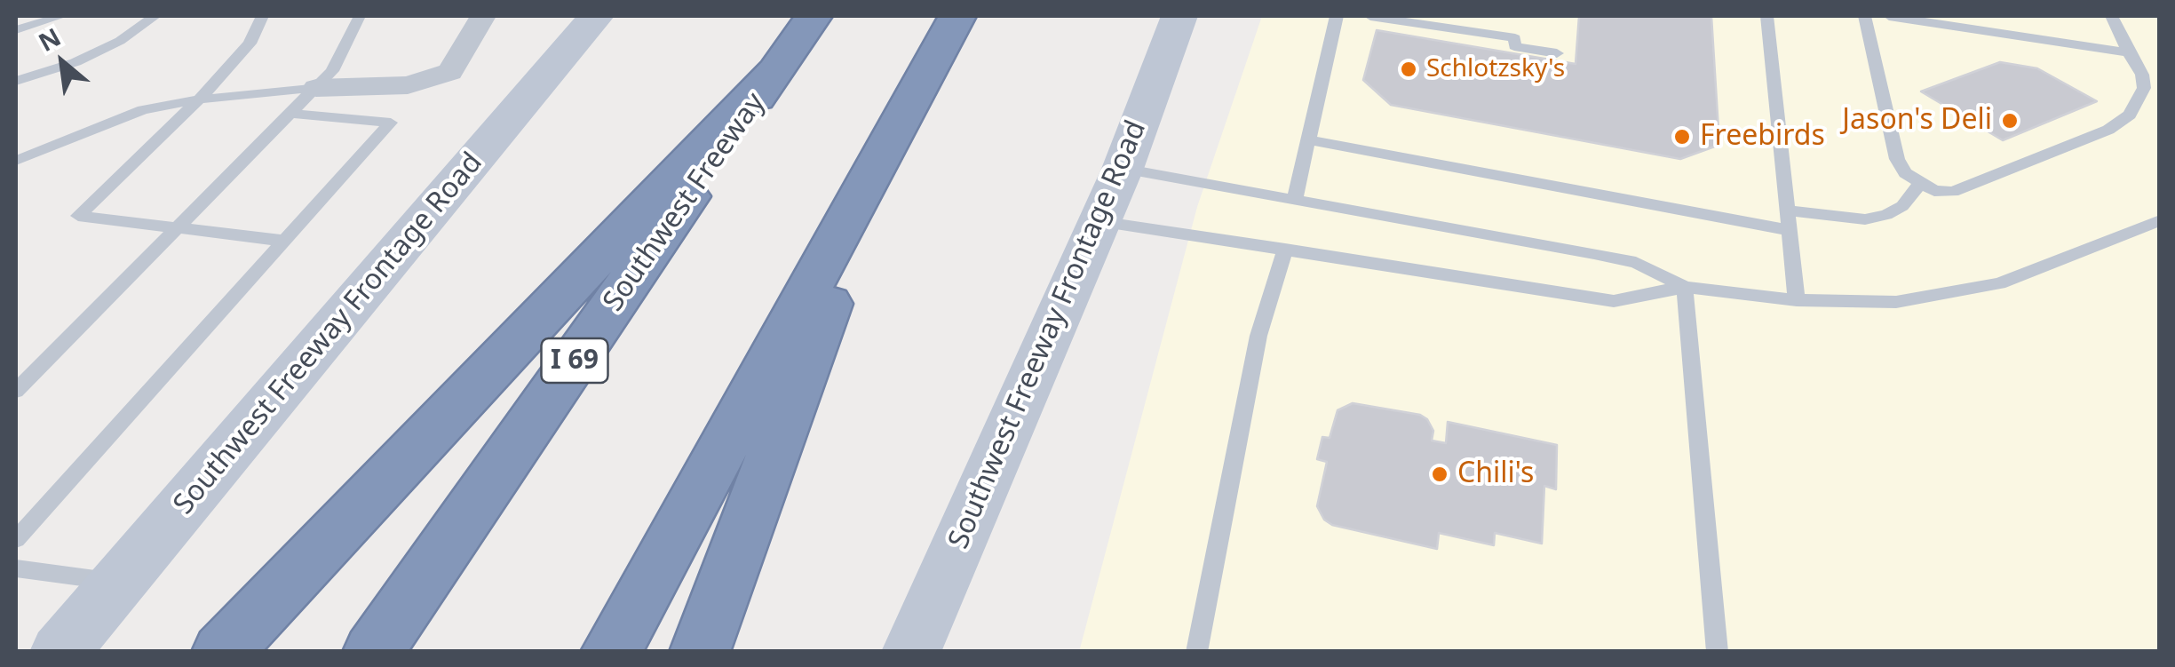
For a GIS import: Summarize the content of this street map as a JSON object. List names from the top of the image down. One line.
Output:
{"streets":{"highway":["Southwest Freeway","I 69"],"main road":["Southwest Freeway Frontage Road"]},"places":["Schlotzsky's","Jason's Deli","Freebirds","Chili's"],"north":"top left"}
